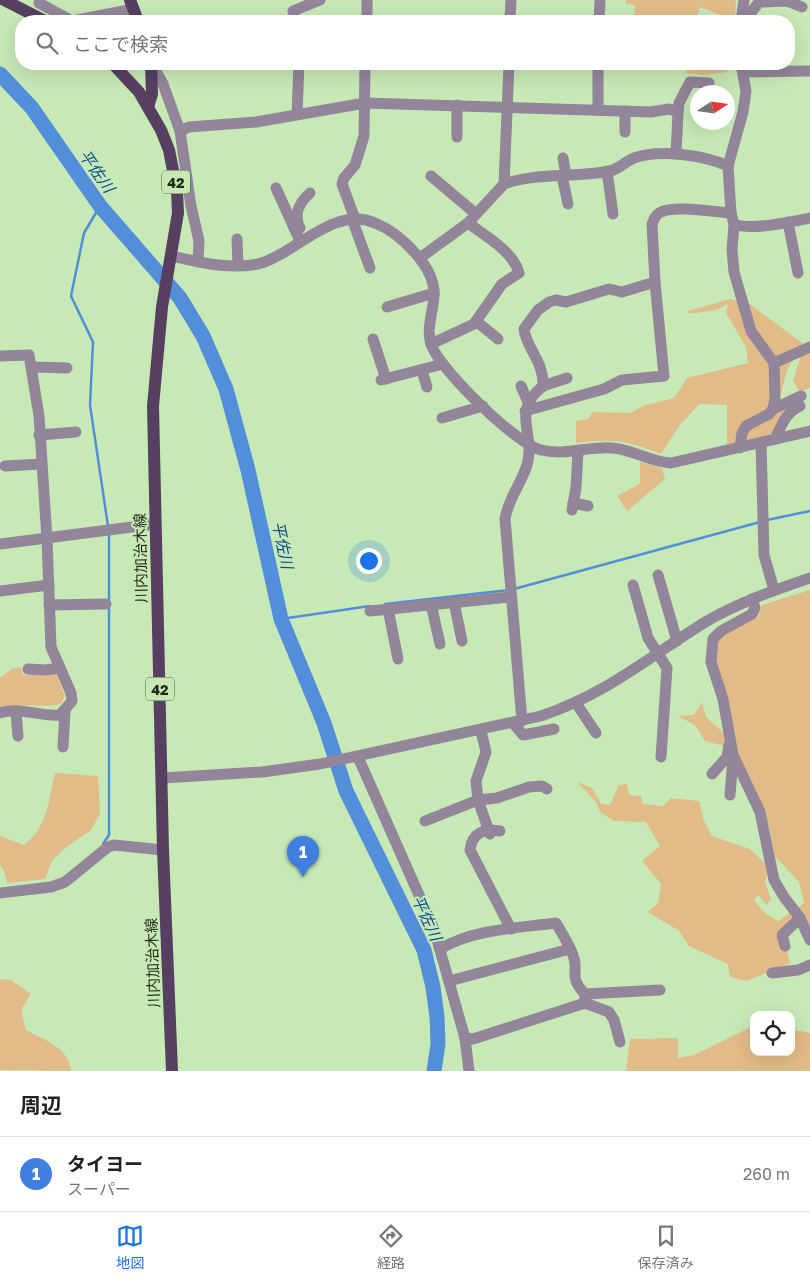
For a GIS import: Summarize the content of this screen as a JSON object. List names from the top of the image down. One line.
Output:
{"streets":{"main road":["42","川内加治木線"]},"water":["平佐川"],"north":"right","page":{"search":"ここで検索","pins":"1","heading":"周辺","list":[{"mark":"1","name":"タイヨー","note":"スーパー","value":"260 m"}],"nav":["地図","経路","保存済み"]}}
